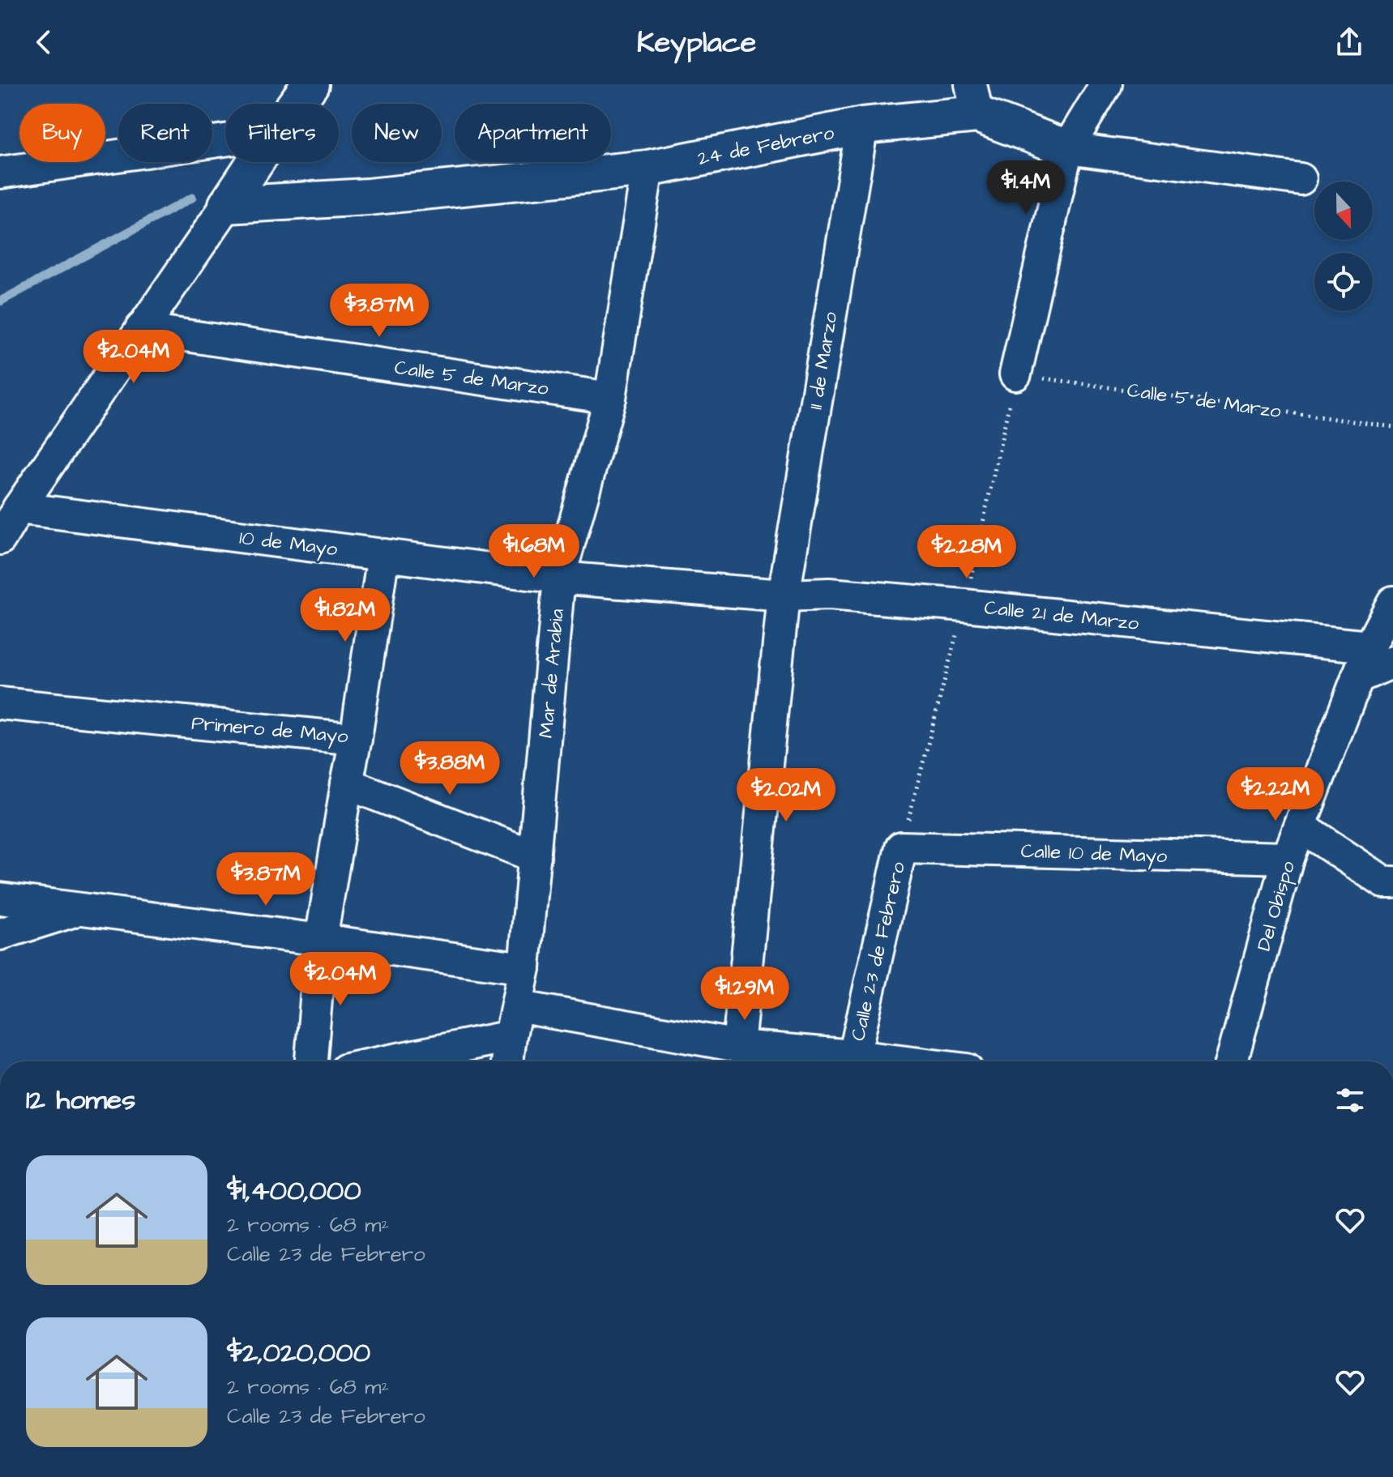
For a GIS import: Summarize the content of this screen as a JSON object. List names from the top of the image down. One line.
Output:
{"streets":{"street":["24 de Febrero","11 de Marzo","Calle 5 de Marzo","10 de Mayo","Calle 21 de Marzo","Mar de Arabia","Primero de Mayo","Calle 10 de Mayo","Del Obispo","Calle 23 de Febrero"]},"crossings":[["24 de Febrero","11 de Marzo"],["24 de Febrero","Mar de Arabia"],["11 de Marzo","Calle 21 de Marzo"],["Calle 5 de Marzo","Mar de Arabia"],["10 de Mayo","Calle 21 de Marzo"],["10 de Mayo","Mar de Arabia"],["10 de Mayo","Primero de Mayo"],["Calle 21 de Marzo","Mar de Arabia"],["Calle 21 de Marzo","Del Obispo"],["Calle 10 de Mayo","Del Obispo"],["Calle 10 de Mayo","Calle 23 de Febrero"]],"north":"bottom","page":{"header":"Keyplace","chip":["Buy","Rent","Filters","New","Apartment"],"price":["$1.4M","$3.87M","$2.04M","$1.68M","$2.28M","$1.82M","$3.88M","$2.22M","$2.02M","$3.87M","$2.04M","$1.29M"],"heading":"12 homes","list":[{"name":"$1,400,000","note":"2 rooms · 68 m² · Calle 23 de Febrero"},{"name":"$2,020,000","note":"2 rooms · 68 m² · Calle 23 de Febrero"}]}}
